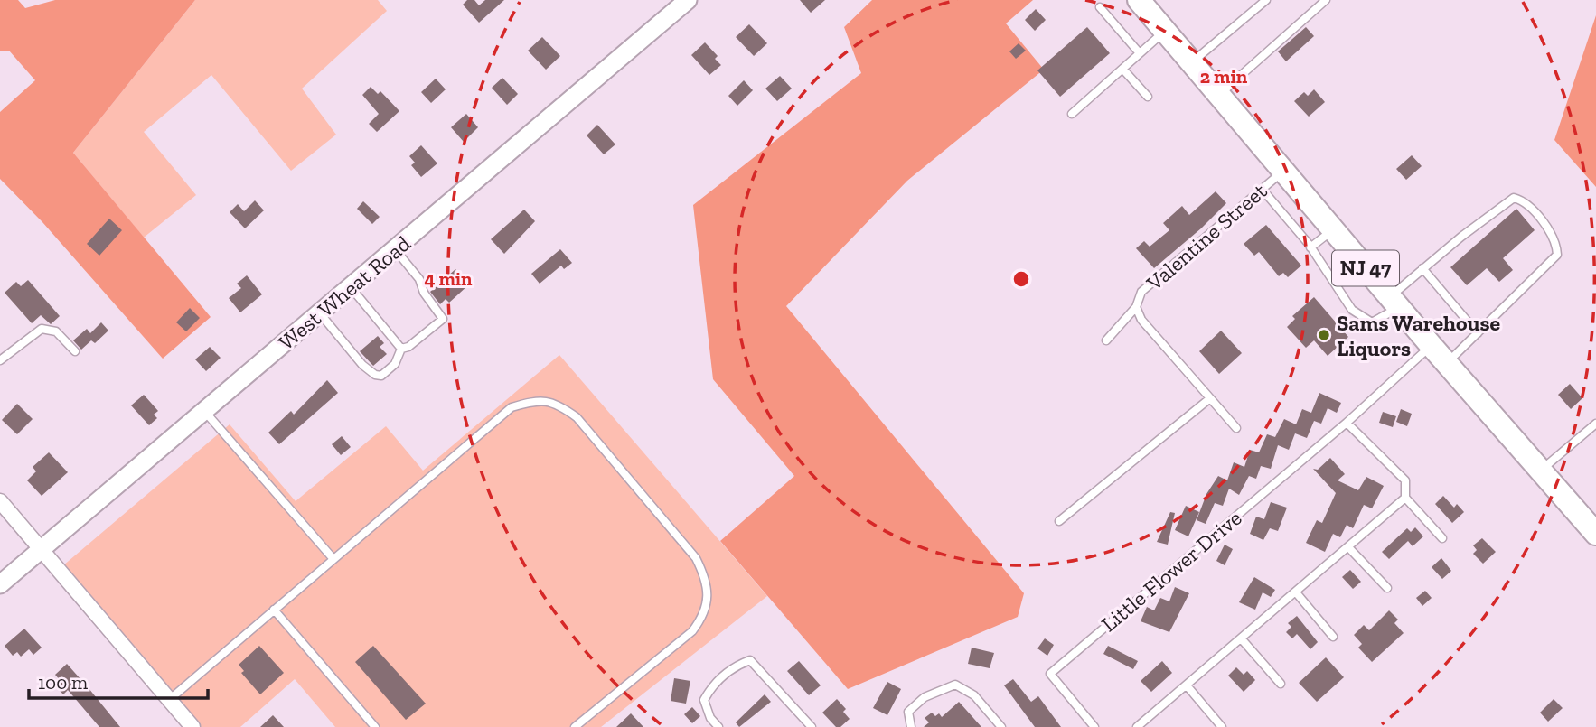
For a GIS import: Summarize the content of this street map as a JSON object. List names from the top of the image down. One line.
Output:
{"streets":{"main road":["NJ 47"],"street":["West Wheat Road"],"lane":["Valentine Street","Little Flower Drive"]},"crossings":[["Valentine Street","NJ 47"],["NJ 47","Little Flower Drive"]],"places":["Sams Warehouse Liquors"],"scale_bar":"100 m","rings":["2 min","4 min"]}
